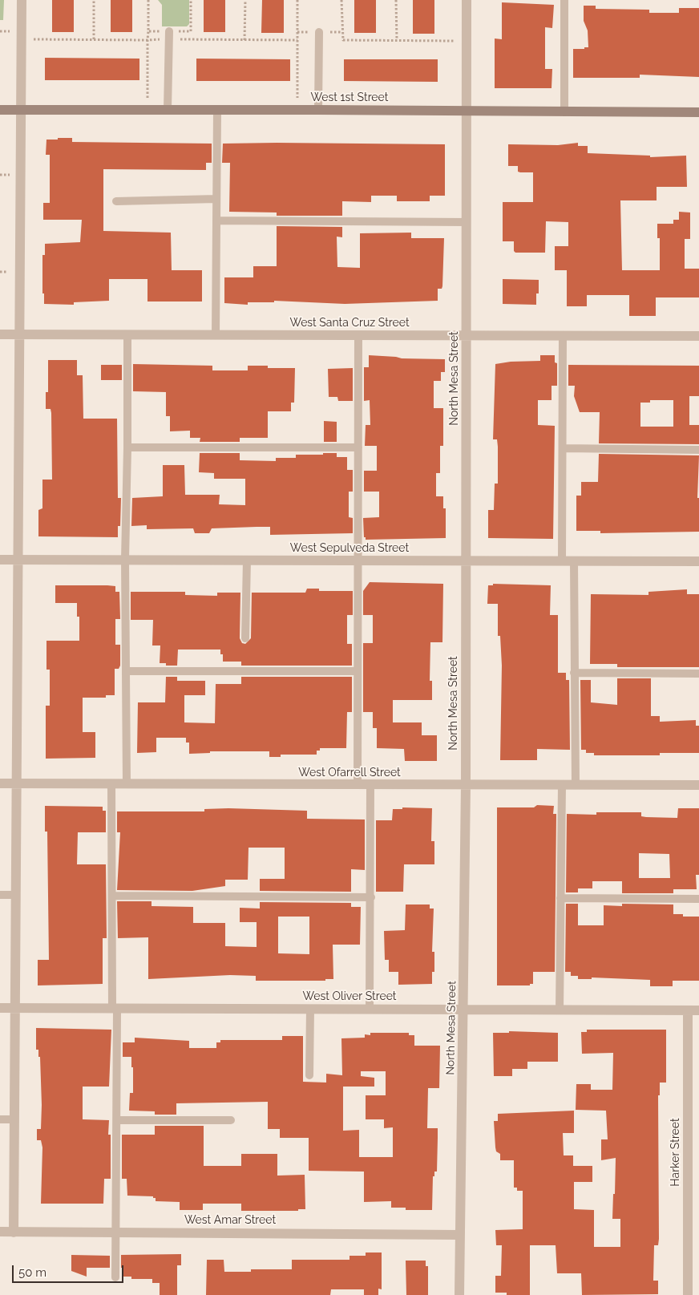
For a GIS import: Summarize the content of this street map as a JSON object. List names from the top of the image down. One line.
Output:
{"streets":{"street":["West 1st Street","West Santa Cruz Street","North Mesa Street","West Sepulveda Street","West Ofarrell Street","West Oliver Street","Harker Street","West Amar Street"]},"crossings":[["West 1st Street","North Mesa Street"],["West Santa Cruz Street","North Mesa Street"],["North Mesa Street","West Sepulveda Street"],["North Mesa Street","West Ofarrell Street"],["North Mesa Street","West Oliver Street"],["North Mesa Street","West Amar Street"],["West Oliver Street","Harker Street"]],"scale_bar":"50 m"}
